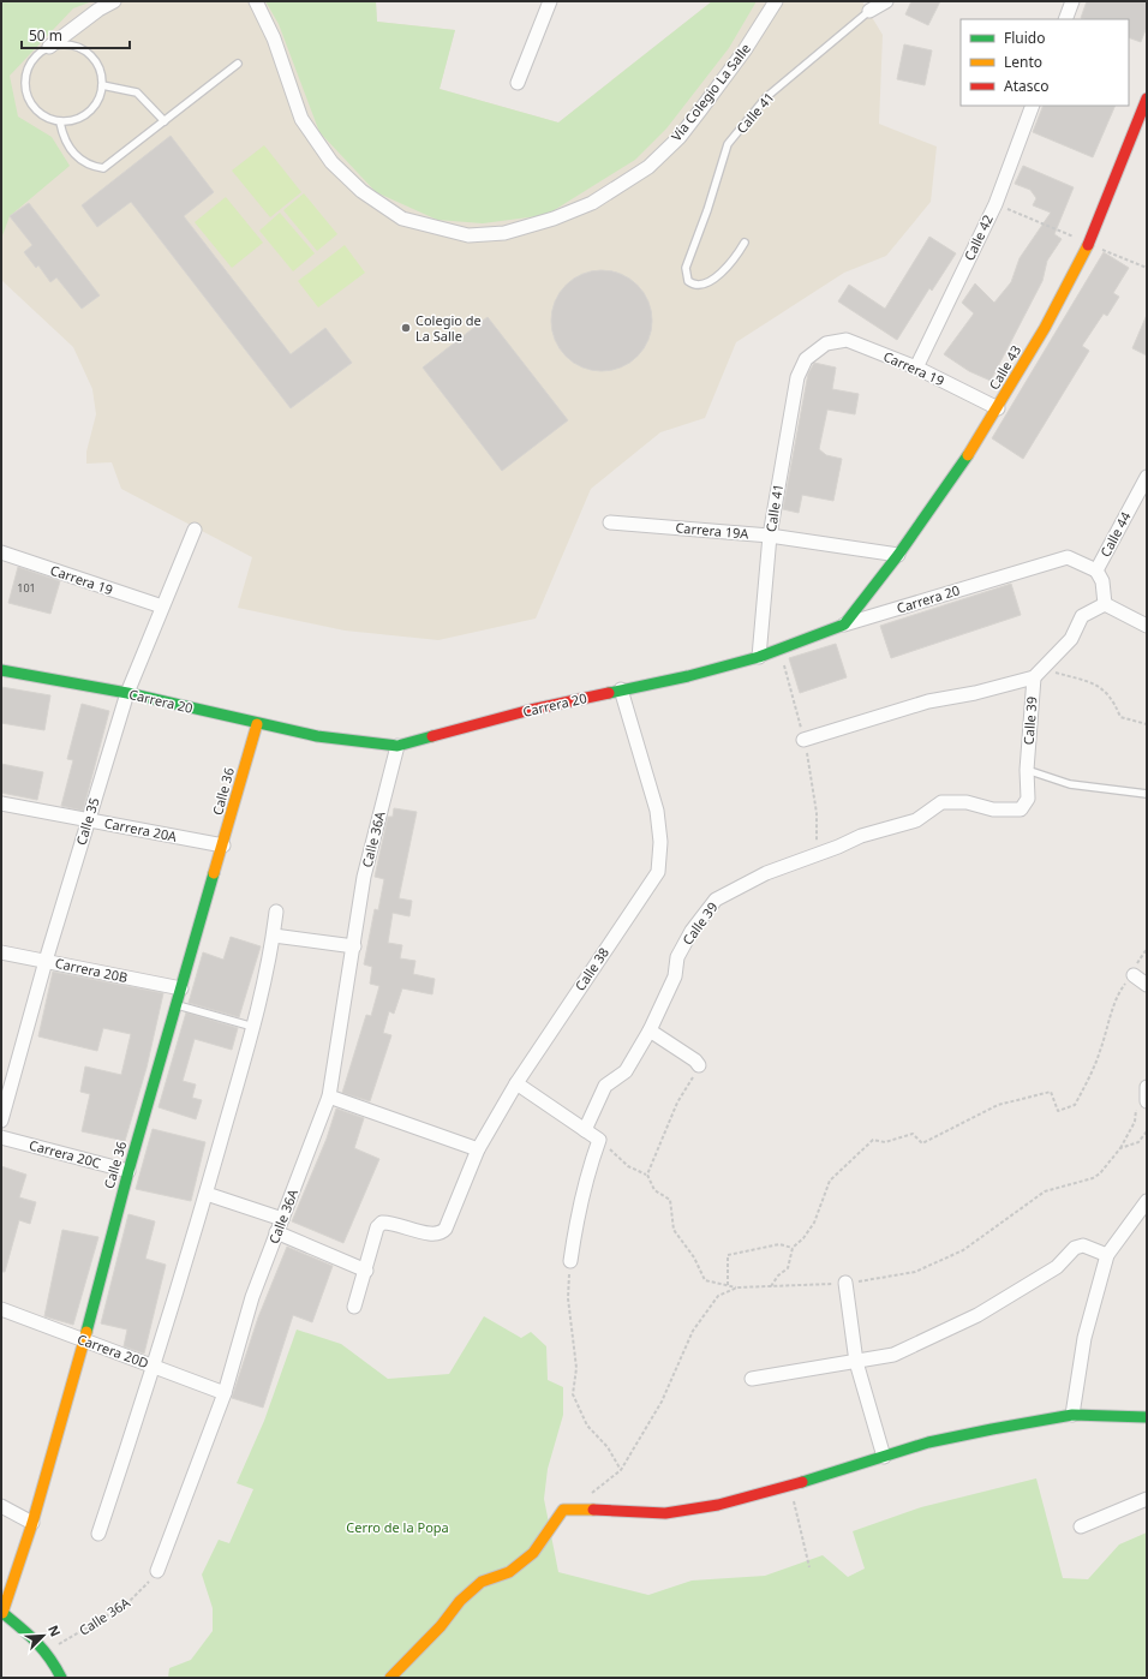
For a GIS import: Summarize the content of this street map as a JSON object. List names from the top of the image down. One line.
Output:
{"streets":{"street":["Vía Colegio La Salle","Calle 41","Calle 42","Calle 43","Carrera 19","Carrera 19A","Calle 44","Carrera 20","Calle 39","Calle 36","Calle 35","Carrera 20A","Calle 36A","Calle 38","Carrera 20B","Carrera 20C","Carrera 20D"]},"crossings":[["Calle 41","Carrera 19"],["Calle 41","Carrera 19A"],["Calle 41","Carrera 20"],["Calle 42","Carrera 19"],["Calle 43","Carrera 19"],["Calle 43","Carrera 19A"],["Calle 43","Carrera 20"],["Carrera 19","Calle 35"],["Calle 44","Carrera 20"],["Carrera 20","Calle 36"],["Carrera 20","Calle 35"],["Carrera 20","Calle 36A"],["Carrera 20","Calle 38"],["Calle 36","Carrera 20A"],["Calle 36","Carrera 20B"],["Calle 36","Carrera 20C"],["Calle 36","Carrera 20D"],["Calle 35","Carrera 20A"],["Calle 35","Carrera 20B"],["Calle 36A","Carrera 20D"]],"parks":["Cerro de la Popa"],"places":["Colegio de La Salle"],"house_numbers":["101"],"legend":["Fluido","Lento","Atasco"],"scale_bar":"50 m","north":"top right"}
